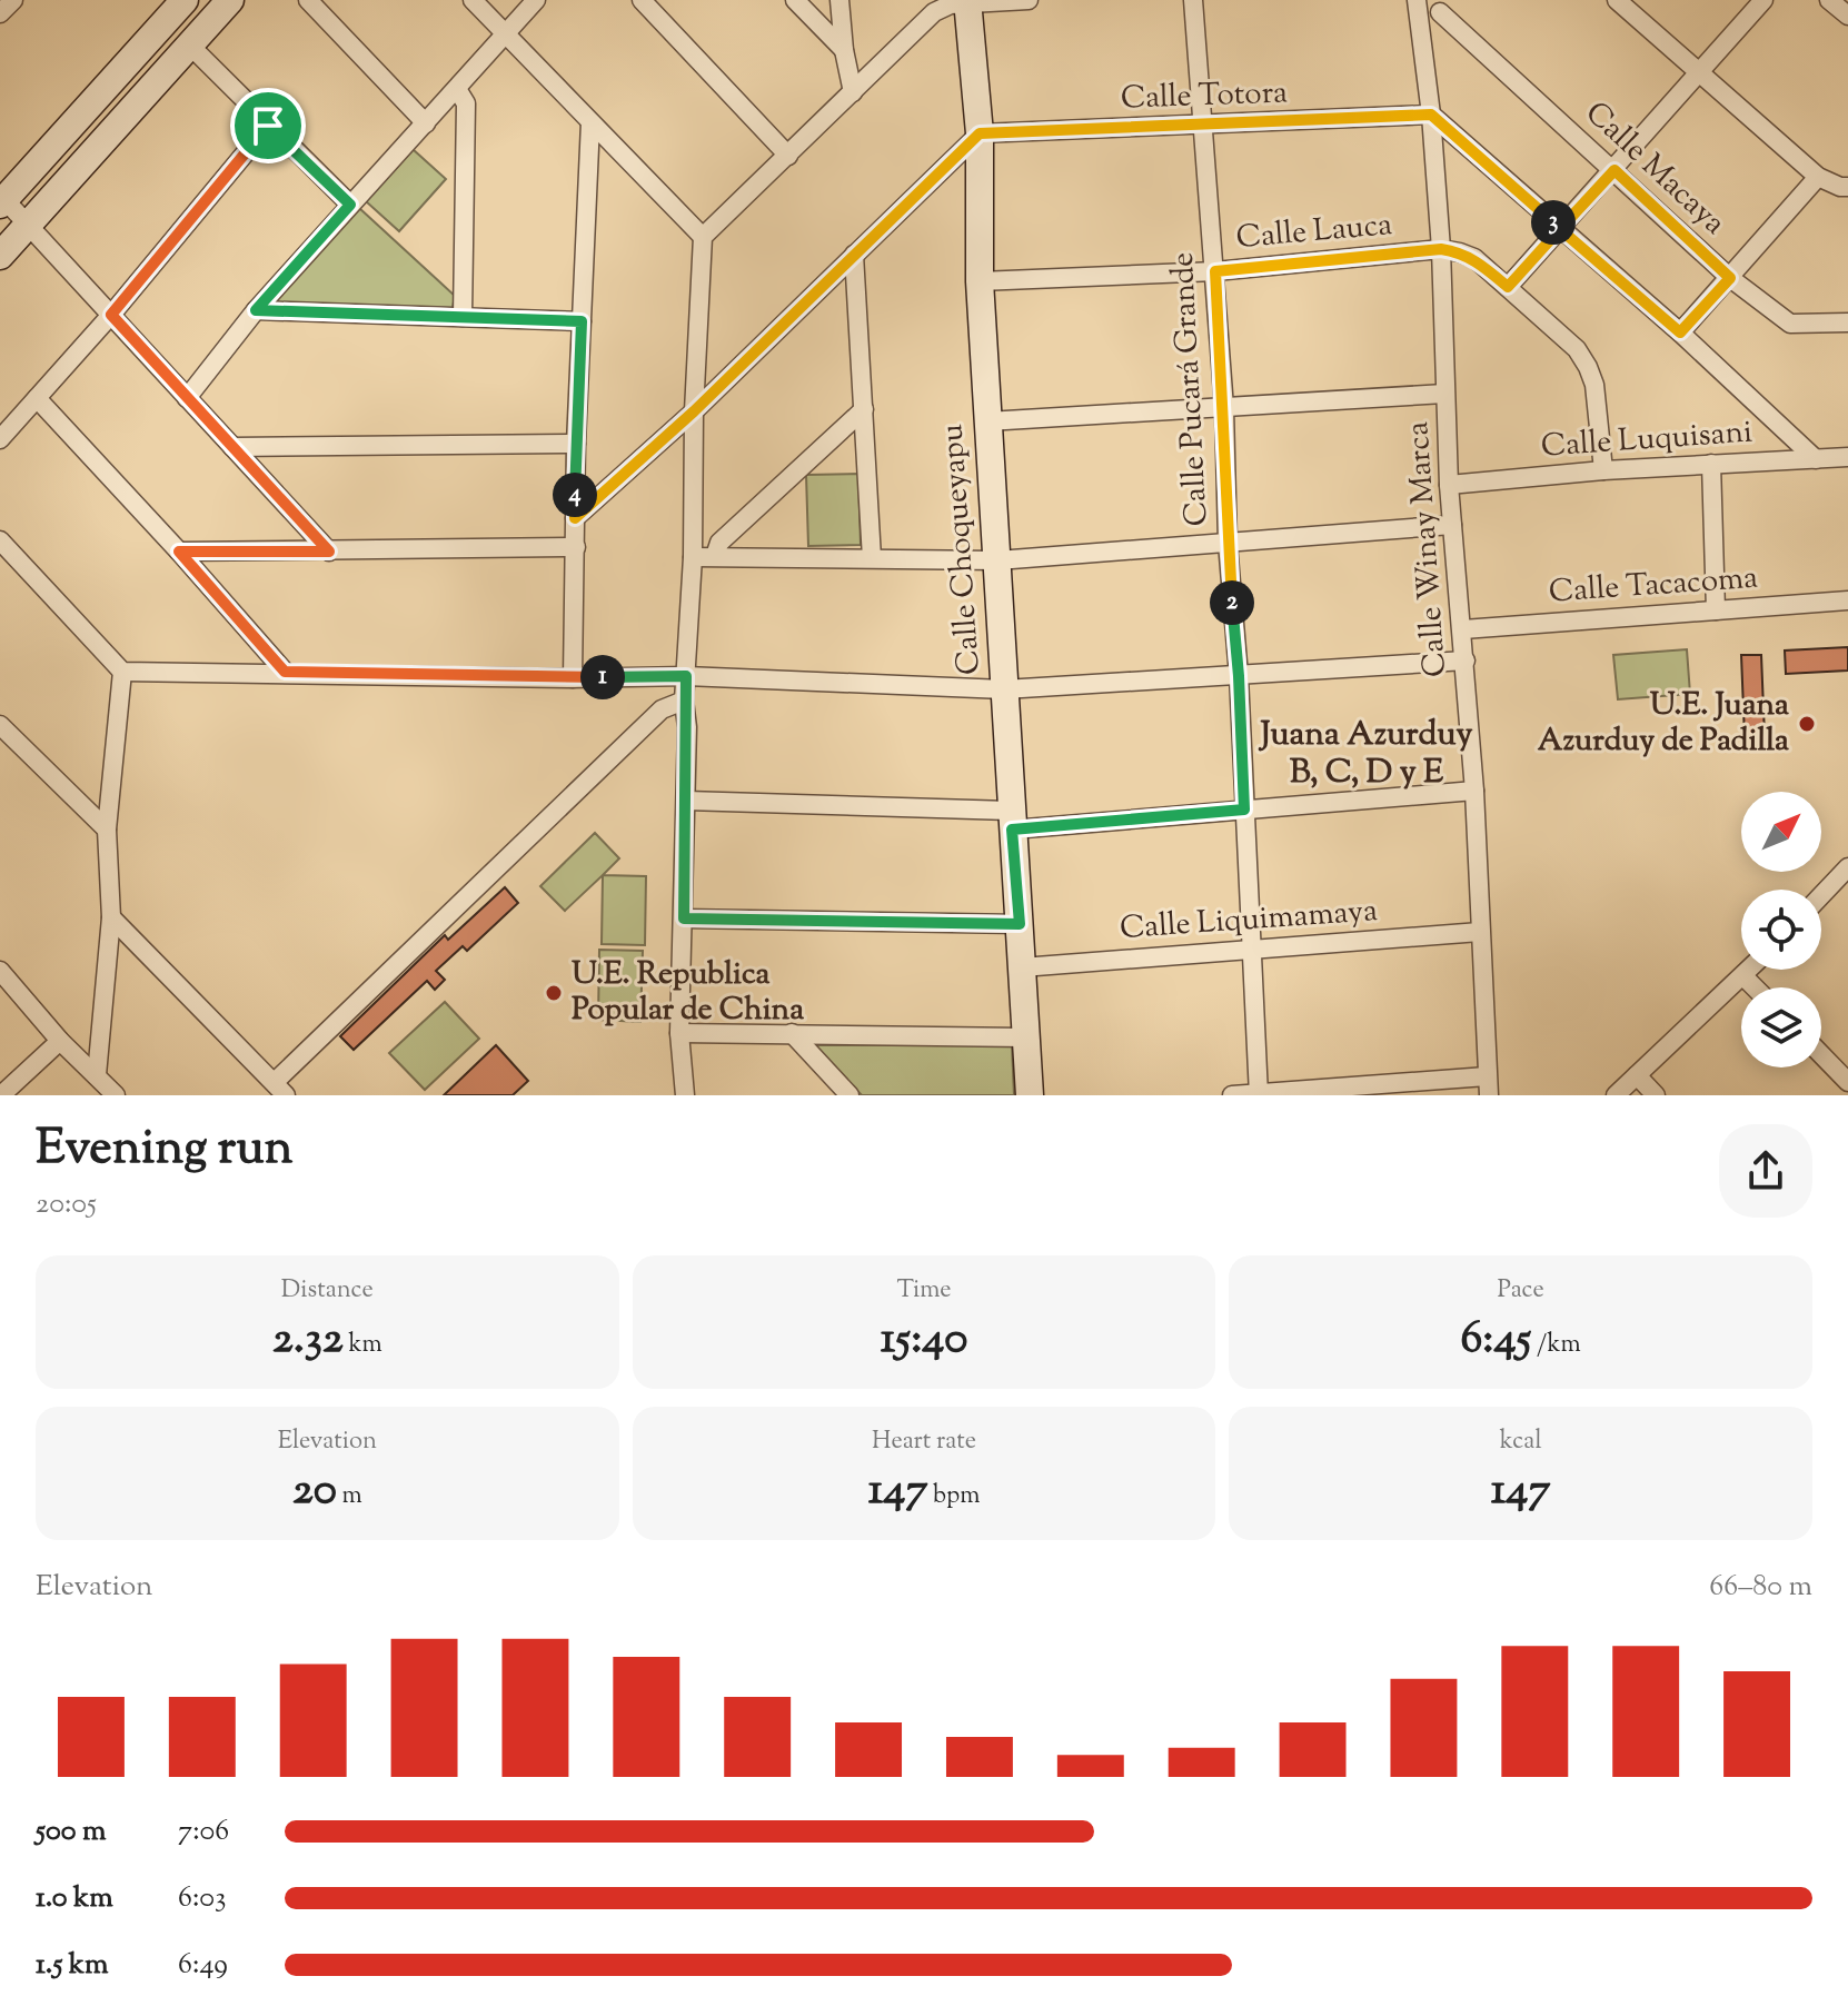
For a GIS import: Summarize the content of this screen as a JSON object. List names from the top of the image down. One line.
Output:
{"streets":{"street":["Calle Totora","Calle Macaya","Calle Lauca","Calle Pucará Grande","Calle Luquisani","Calle Choqueyapu","Calle Winay Marca","Calle Tacacoma","Calle Liquimamaya"]},"crossings":[["Calle Totora","Calle Pucará Grande"],["Calle Totora","Calle Choqueyapu"],["Calle Totora","Calle Winay Marca"],["Calle Lauca","Calle Pucará Grande"],["Calle Lauca","Calle Choqueyapu"],["Calle Lauca","Calle Winay Marca"],["Calle Pucará Grande","Calle Liquimamaya"],["Calle Luquisani","Calle Winay Marca"],["Calle Choqueyapu","Calle Liquimamaya"],["Calle Winay Marca","Calle Tacacoma"],["Calle Winay Marca","Calle Liquimamaya"]],"districts":["Juana Azurduy B, C, D y E"],"places":["U.E. Juana Azurduy de Padilla","U.E. Republica Popular de China"],"north":"top right","page":{"pins":["3","4","2","1"],"heading":["Evening run","20:05"],"stats":[["Distance","2.32 km"],["Time","15:40"],["Pace","6:45 /km"],["Elevation","20 m"],["Heart rate","147 bpm"],["kcal","147"]],"chart":["Elevation","66–80 m"],"list":[{"name":"500 m","note":"7:06"},{"name":"1.0 km","note":"6:03"},{"name":"1.5 km","note":"6:49"}]}}
